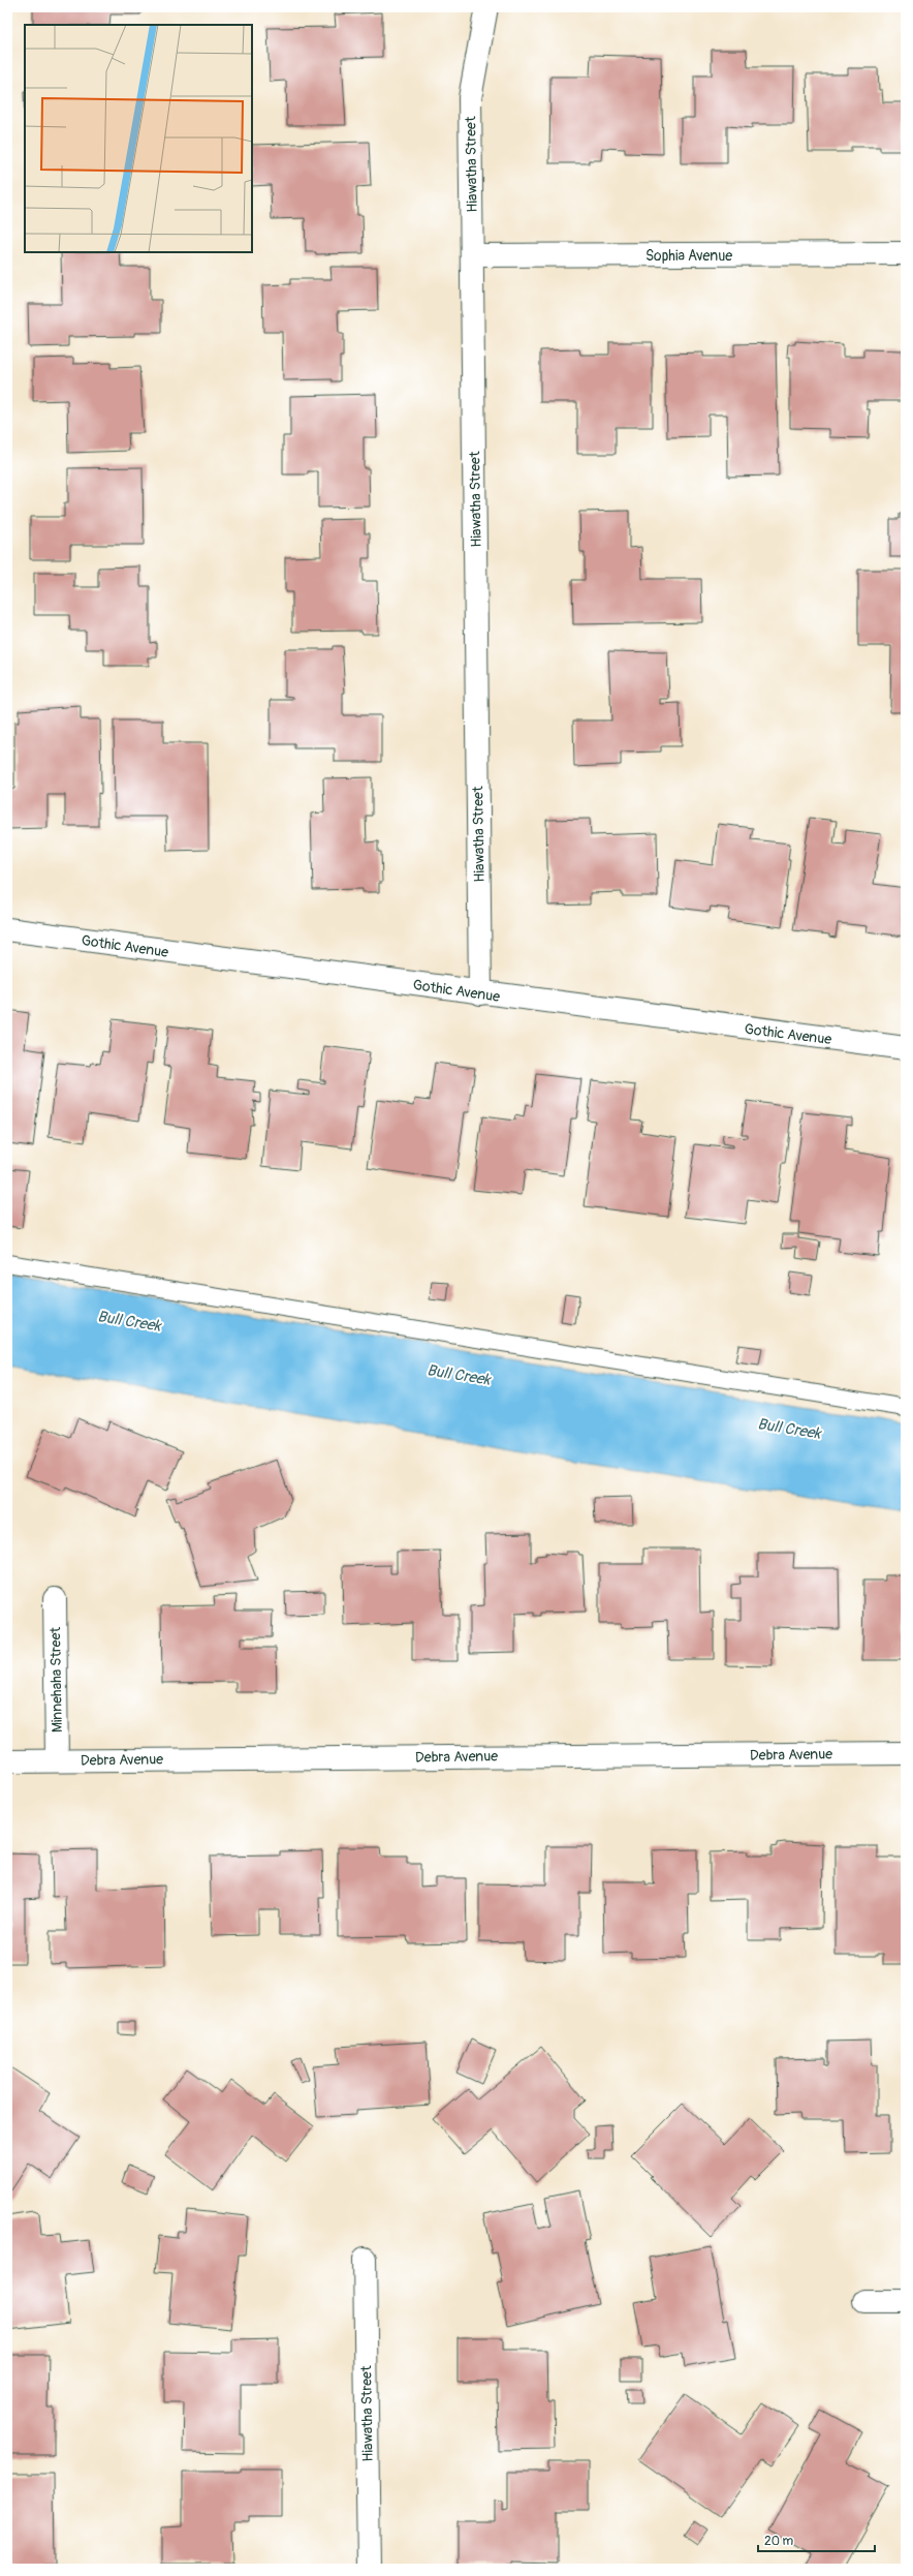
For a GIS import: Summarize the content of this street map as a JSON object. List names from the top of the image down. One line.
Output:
{"streets":{"street":["Hiawatha Street","Sophia Avenue","Gothic Avenue","Minnehaha Street","Debra Avenue"]},"crossings":[["Hiawatha Street","Sophia Avenue"],["Hiawatha Street","Gothic Avenue"],["Minnehaha Street","Debra Avenue"]],"water":["Bull Creek"],"scale_bar":"20 m"}
